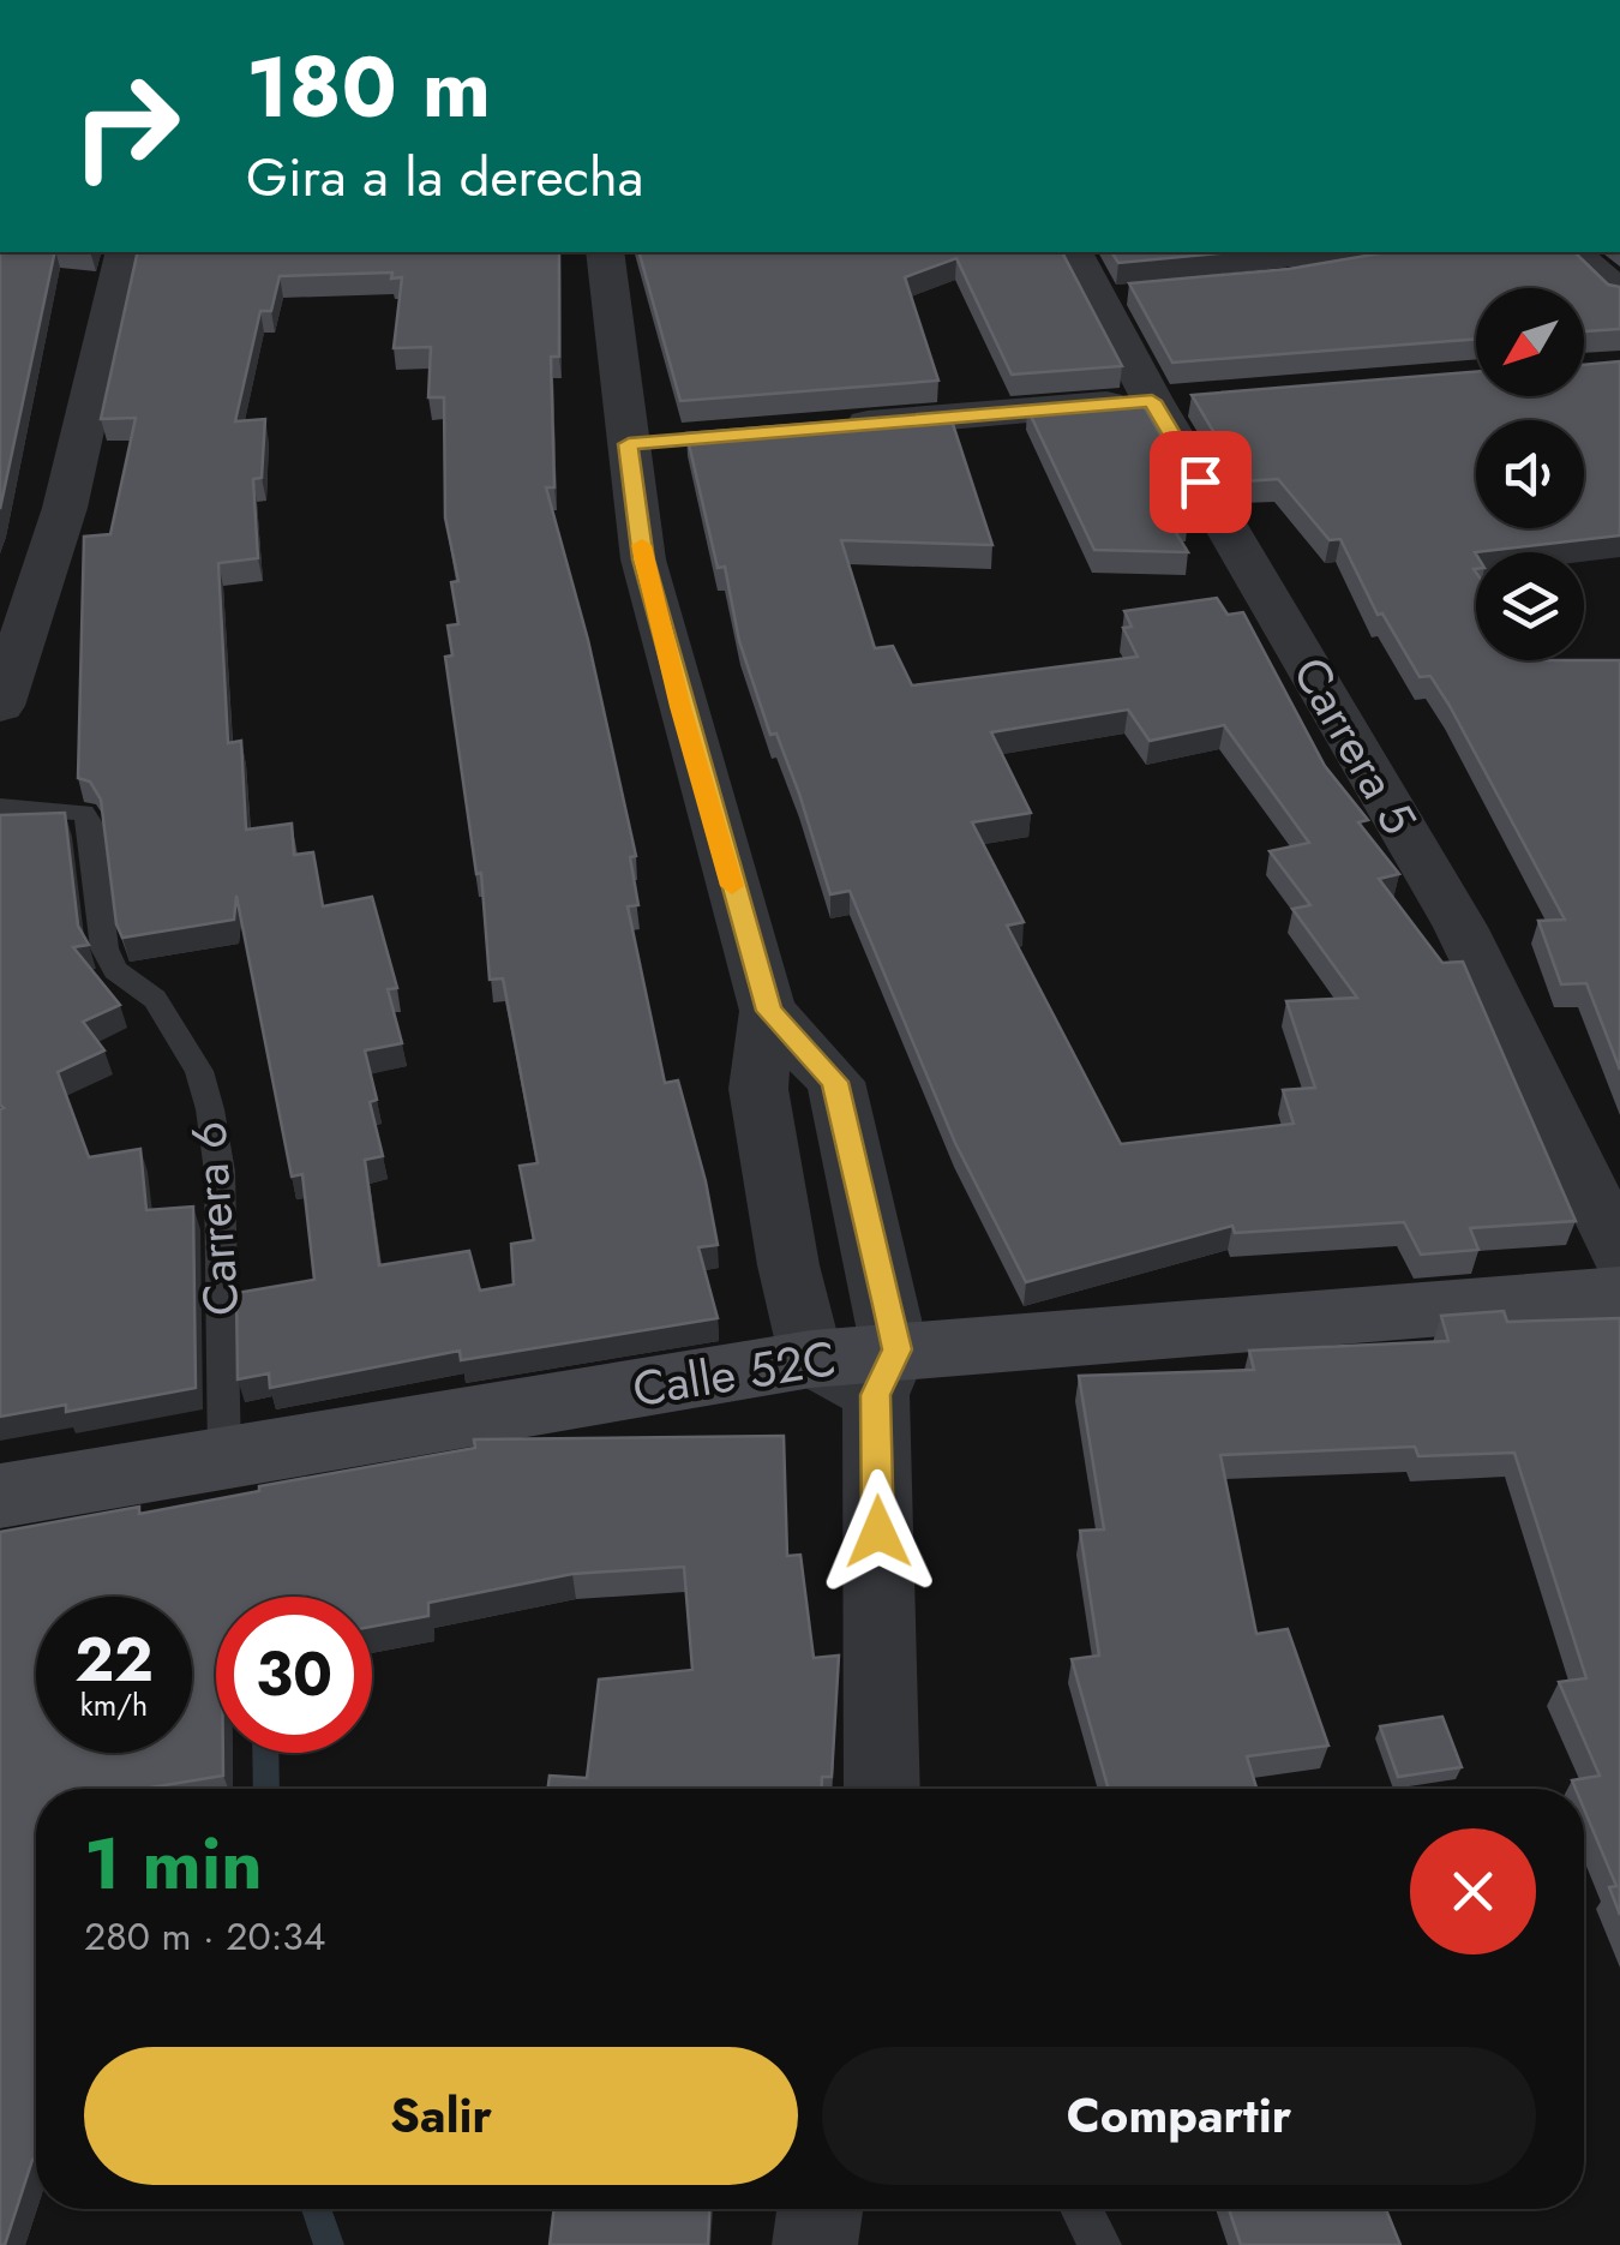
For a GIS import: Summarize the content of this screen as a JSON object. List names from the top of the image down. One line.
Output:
{"streets":{"street":["Carrera 5","Calle 52C"],"lane":["Carrera 6"]},"crossings":[["Carrera 6","Calle 52C"]],"north":"bottom left","page":{"turn":["180 m","Gira a la derecha"],"speed":"22 km/h","limit":"30","heading":["1 min","280 m · 20:34"],"buttons":["Salir","Compartir"]}}
